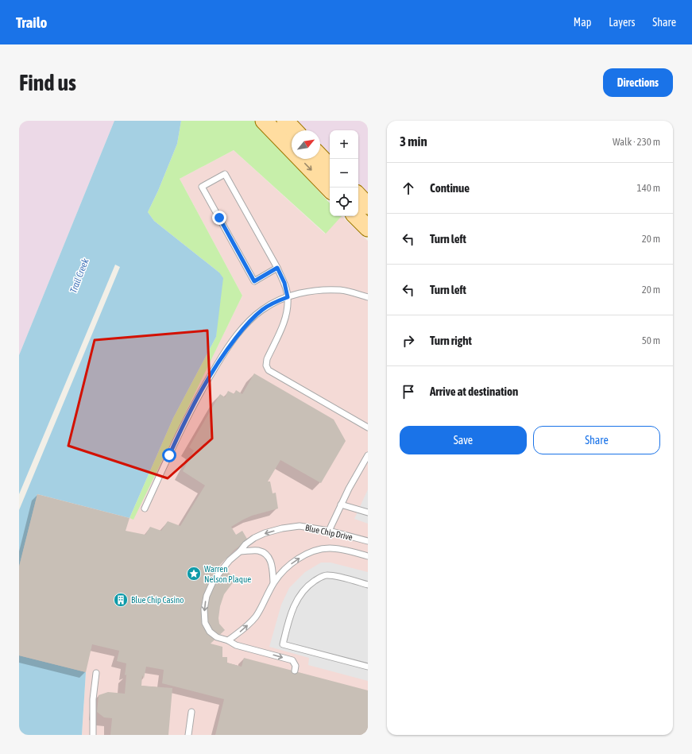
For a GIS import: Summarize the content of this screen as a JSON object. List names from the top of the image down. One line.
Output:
{"streets":{"lane":["Blue Chip Drive"]},"water":["Trail Creek"],"places":{"place":["Warren Nelson Plaque"],"building":["Blue Chip Casino"]},"north":"top right","page":{"header":"Trailo","nav":["Map","Layers","Share"],"buttons":["Directions",["Save","Share"]],"title":"Find us","heading":["3 min","Walk · 230 m"],"map_buttons":["+","−"],"list":[["Continue","140 m"],["Turn left","20 m"],["Turn left","20 m"],["Turn right","50 m"],"Arrive at destination"]}}
